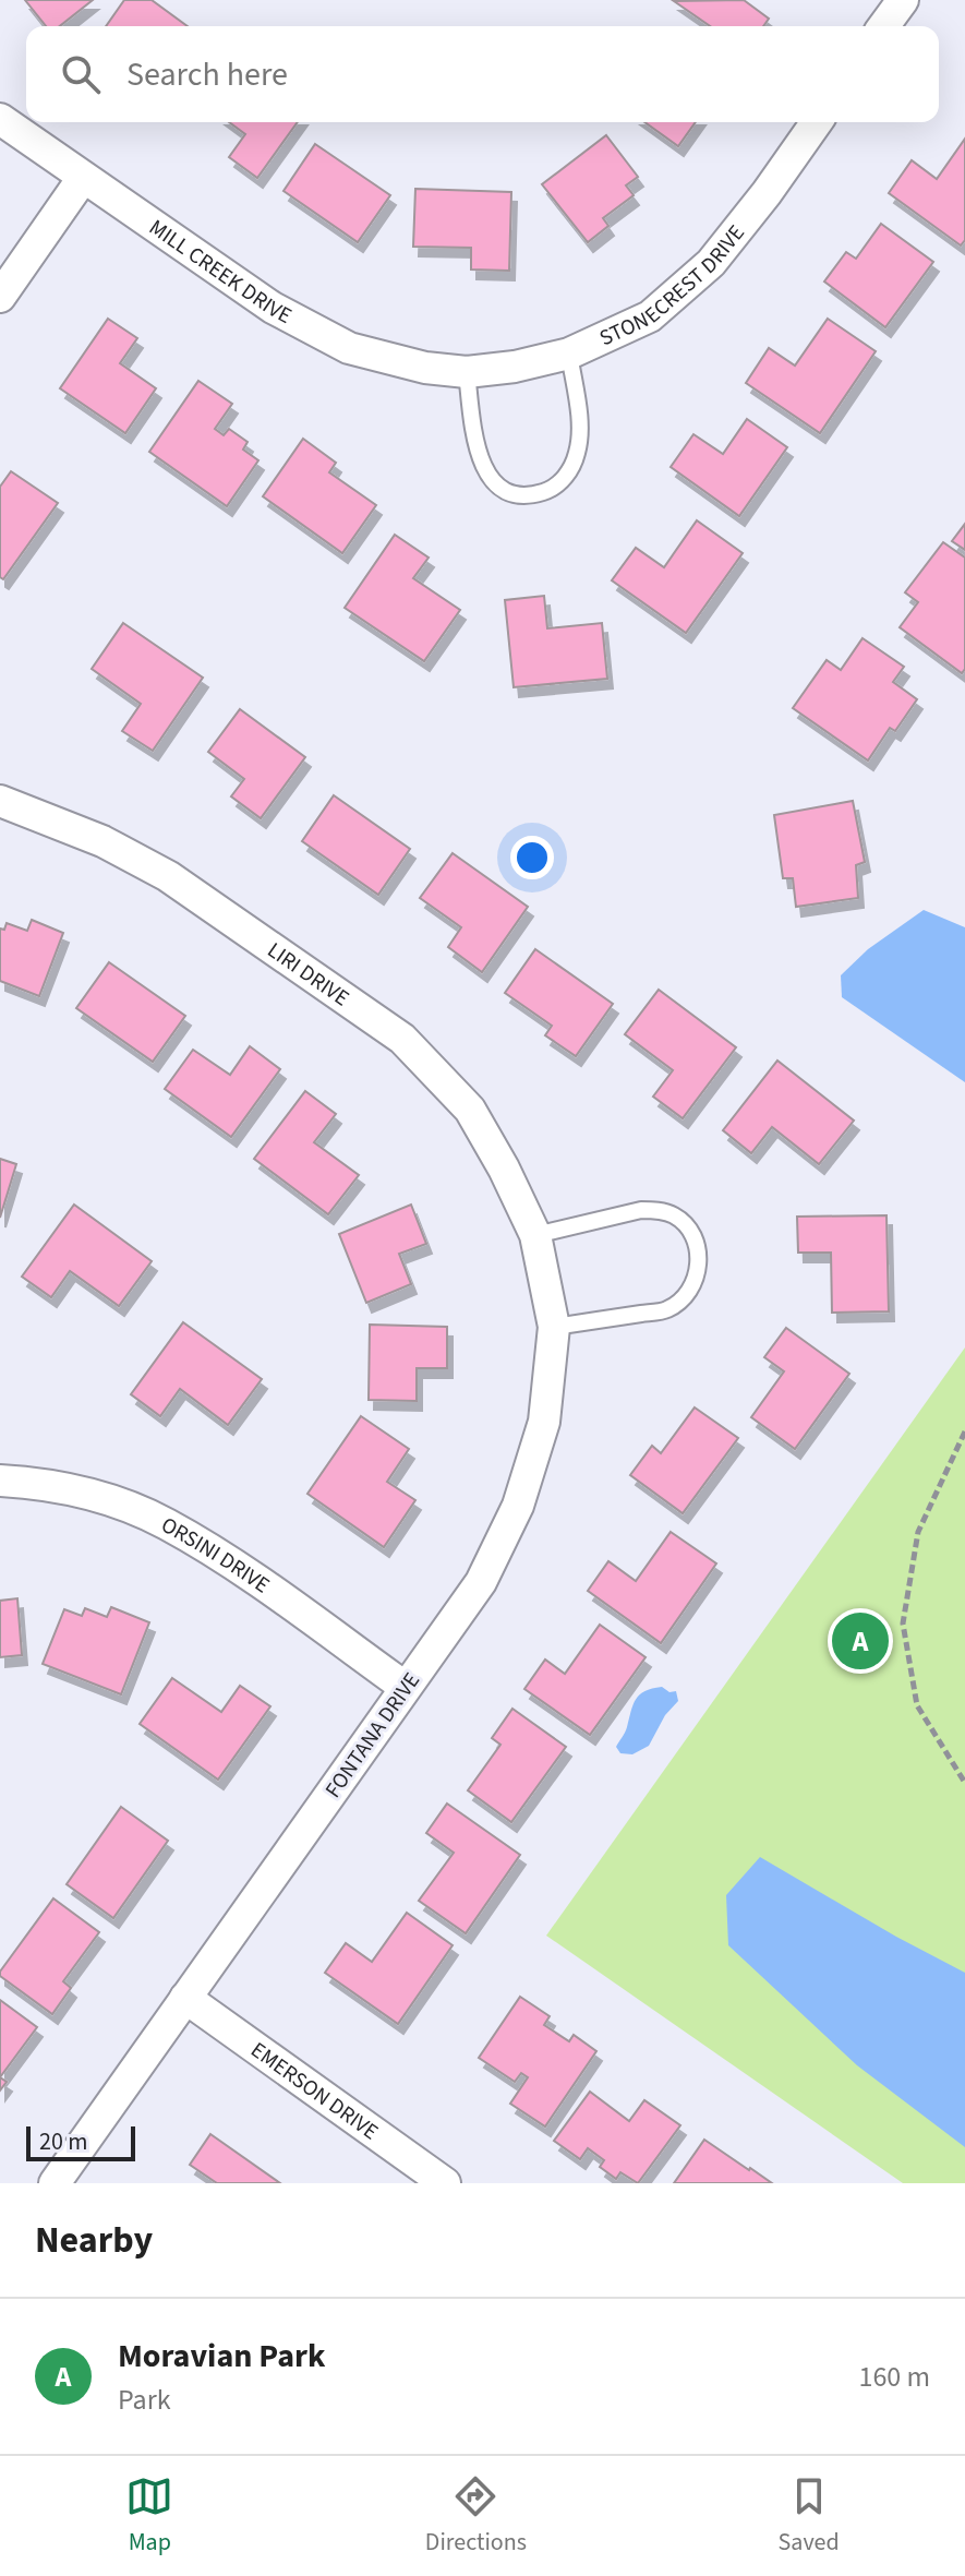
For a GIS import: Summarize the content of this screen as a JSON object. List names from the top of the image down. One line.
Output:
{"streets":{"street":["MILL CREEK DRIVE","STONECREST DRIVE","LIRI DRIVE","ORSINI DRIVE","FONTANA DRIVE","EMERSON DRIVE"]},"crossings":[["MILL CREEK DRIVE","STONECREST DRIVE"],["LIRI DRIVE","FONTANA DRIVE"],["ORSINI DRIVE","FONTANA DRIVE"],["FONTANA DRIVE","EMERSON DRIVE"]],"scale_bar":"20 m","page":{"search":"Search here","pins":"A","scale":"20 m","heading":"Nearby","list":[{"mark":"A","name":"Moravian Park","note":"Park","value":"160 m"}],"nav":["Map","Directions","Saved"]}}
